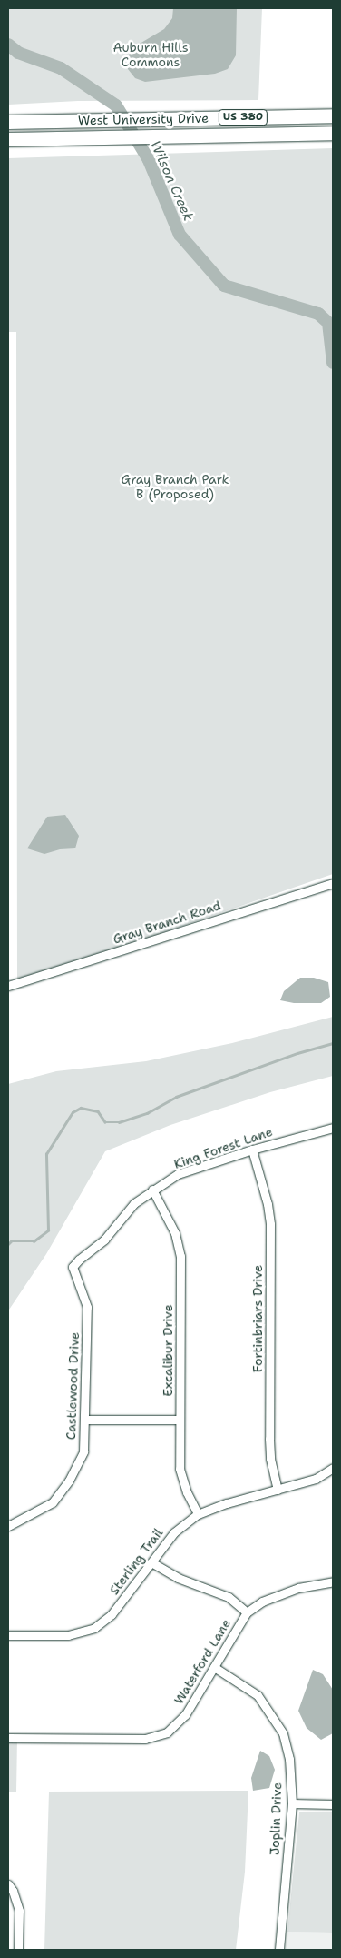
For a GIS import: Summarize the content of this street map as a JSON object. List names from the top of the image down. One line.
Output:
{"streets":{"highway":["US 380","West University Drive"],"street":["Gray Branch Road","King Forest Lane","Fortinbriars Drive","Excalibur Drive","Castlewood Drive","Sterling Trail","Waterford Lane","Joplin Drive"]},"crossings":[["King Forest Lane","Fortinbriars Drive"],["King Forest Lane","Excalibur Drive"],["King Forest Lane","Castlewood Drive"],["Fortinbriars Drive","Sterling Trail"],["Excalibur Drive","Sterling Trail"],["Waterford Lane","Joplin Drive"]],"water":["Wilson Creek"],"parks":["Auburn Hills Commons","Gray Branch Park B (Proposed)"]}
